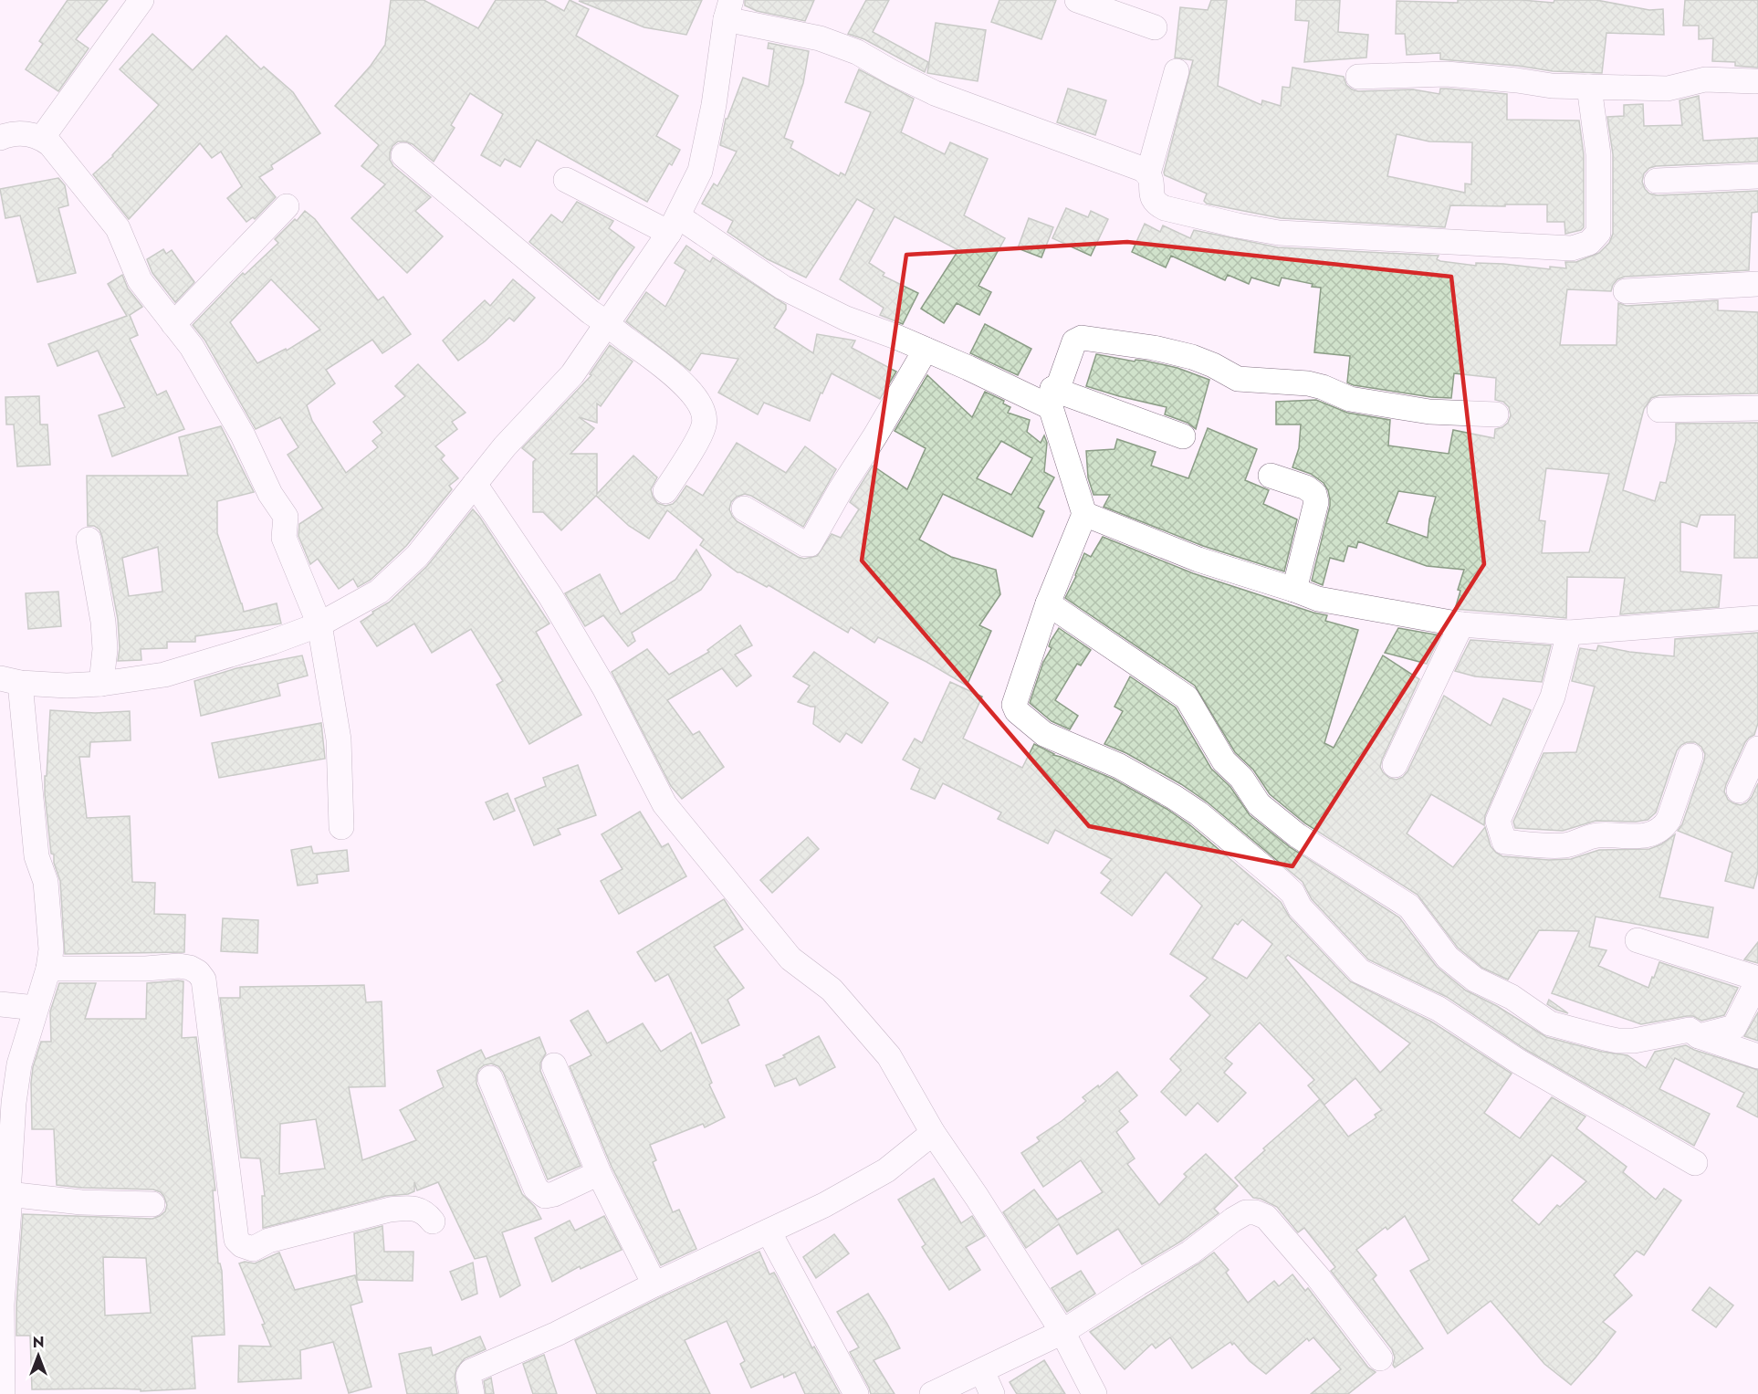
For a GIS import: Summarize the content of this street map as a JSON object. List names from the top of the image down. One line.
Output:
{"north":"top"}
